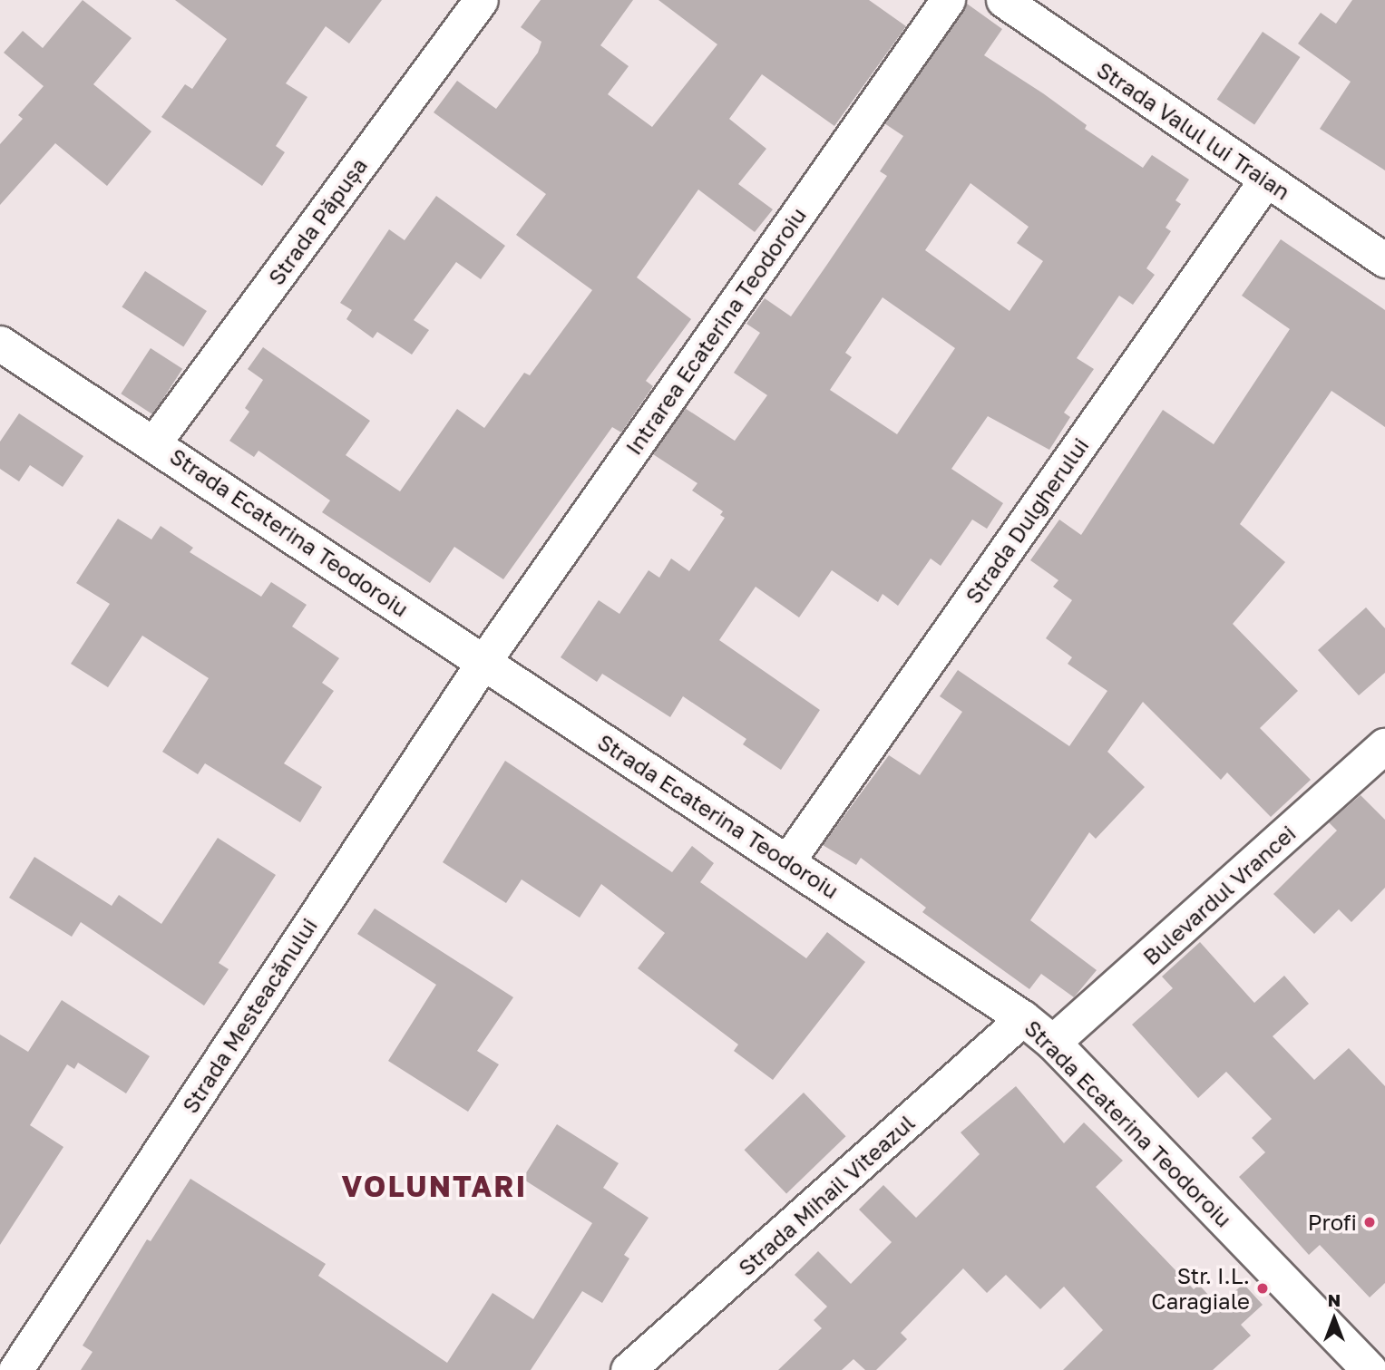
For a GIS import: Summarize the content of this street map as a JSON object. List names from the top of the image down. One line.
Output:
{"streets":{"street":["Strada Valul lui Traian","Strada Păpușa","Intrarea Ecaterina Teodoroiu","Strada Dulgherului","Strada Ecaterina Teodoroiu","Bulevardul Vrancei","Strada Mesteacănului","Strada Mihail Viteazul"]},"crossings":[["Strada Valul lui Traian","Strada Dulgherului"],["Strada Păpușa","Strada Ecaterina Teodoroiu"],["Intrarea Ecaterina Teodoroiu","Strada Ecaterina Teodoroiu"],["Intrarea Ecaterina Teodoroiu","Strada Mesteacănului"],["Strada Dulgherului","Strada Ecaterina Teodoroiu"],["Strada Ecaterina Teodoroiu","Bulevardul Vrancei"],["Strada Ecaterina Teodoroiu","Strada Mesteacănului"],["Strada Ecaterina Teodoroiu","Strada Mihail Viteazul"]],"districts":["VOLUNTARI"],"places":["Profi","Str. I.L. Caragiale"],"north":"top"}
